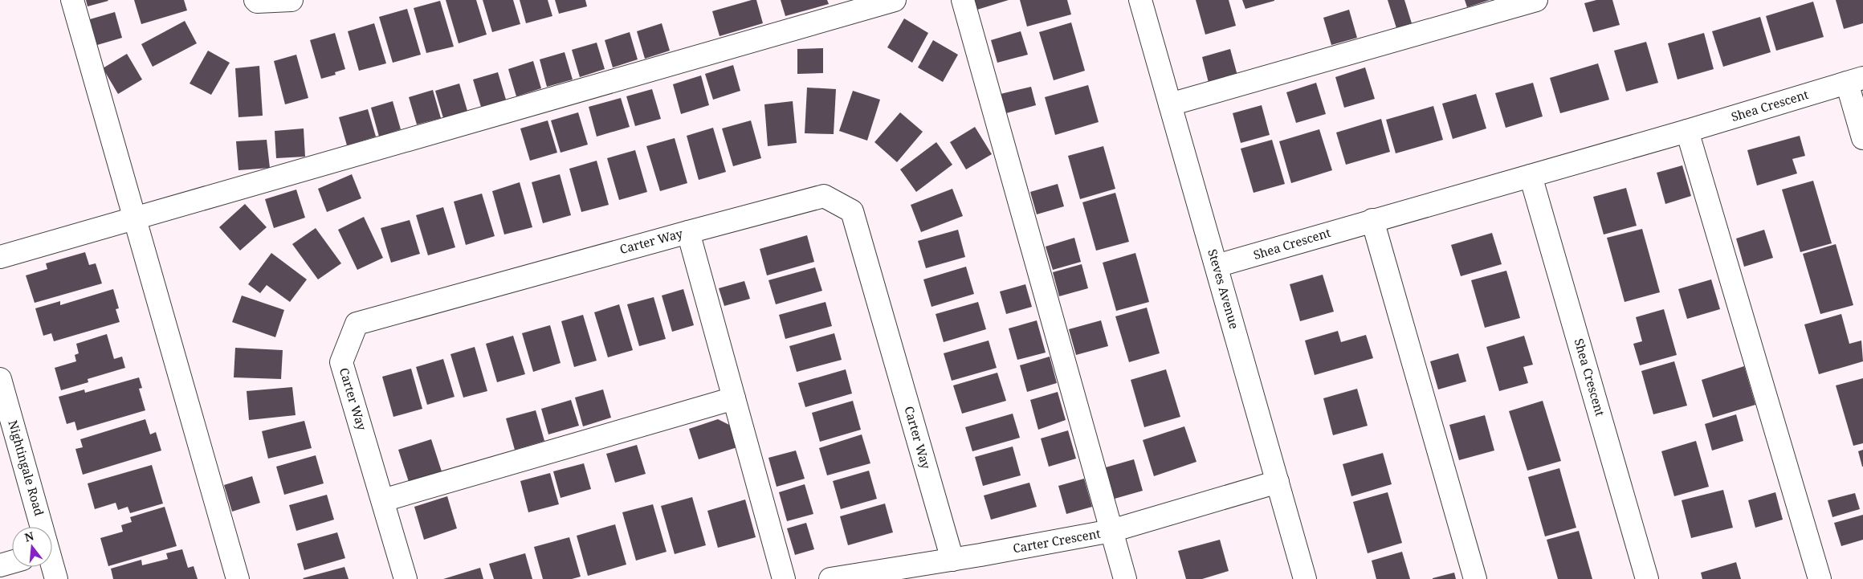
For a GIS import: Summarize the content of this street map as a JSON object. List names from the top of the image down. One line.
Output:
{"streets":{"street":["Shea Crescent","Carter Way","Steves Avenue","Nightingale Road","Carter Crescent"]},"crossings":[["Shea Crescent","Steves Avenue"],["Carter Way","Carter Crescent"],["Steves Avenue","Carter Crescent"]],"north":"top"}
